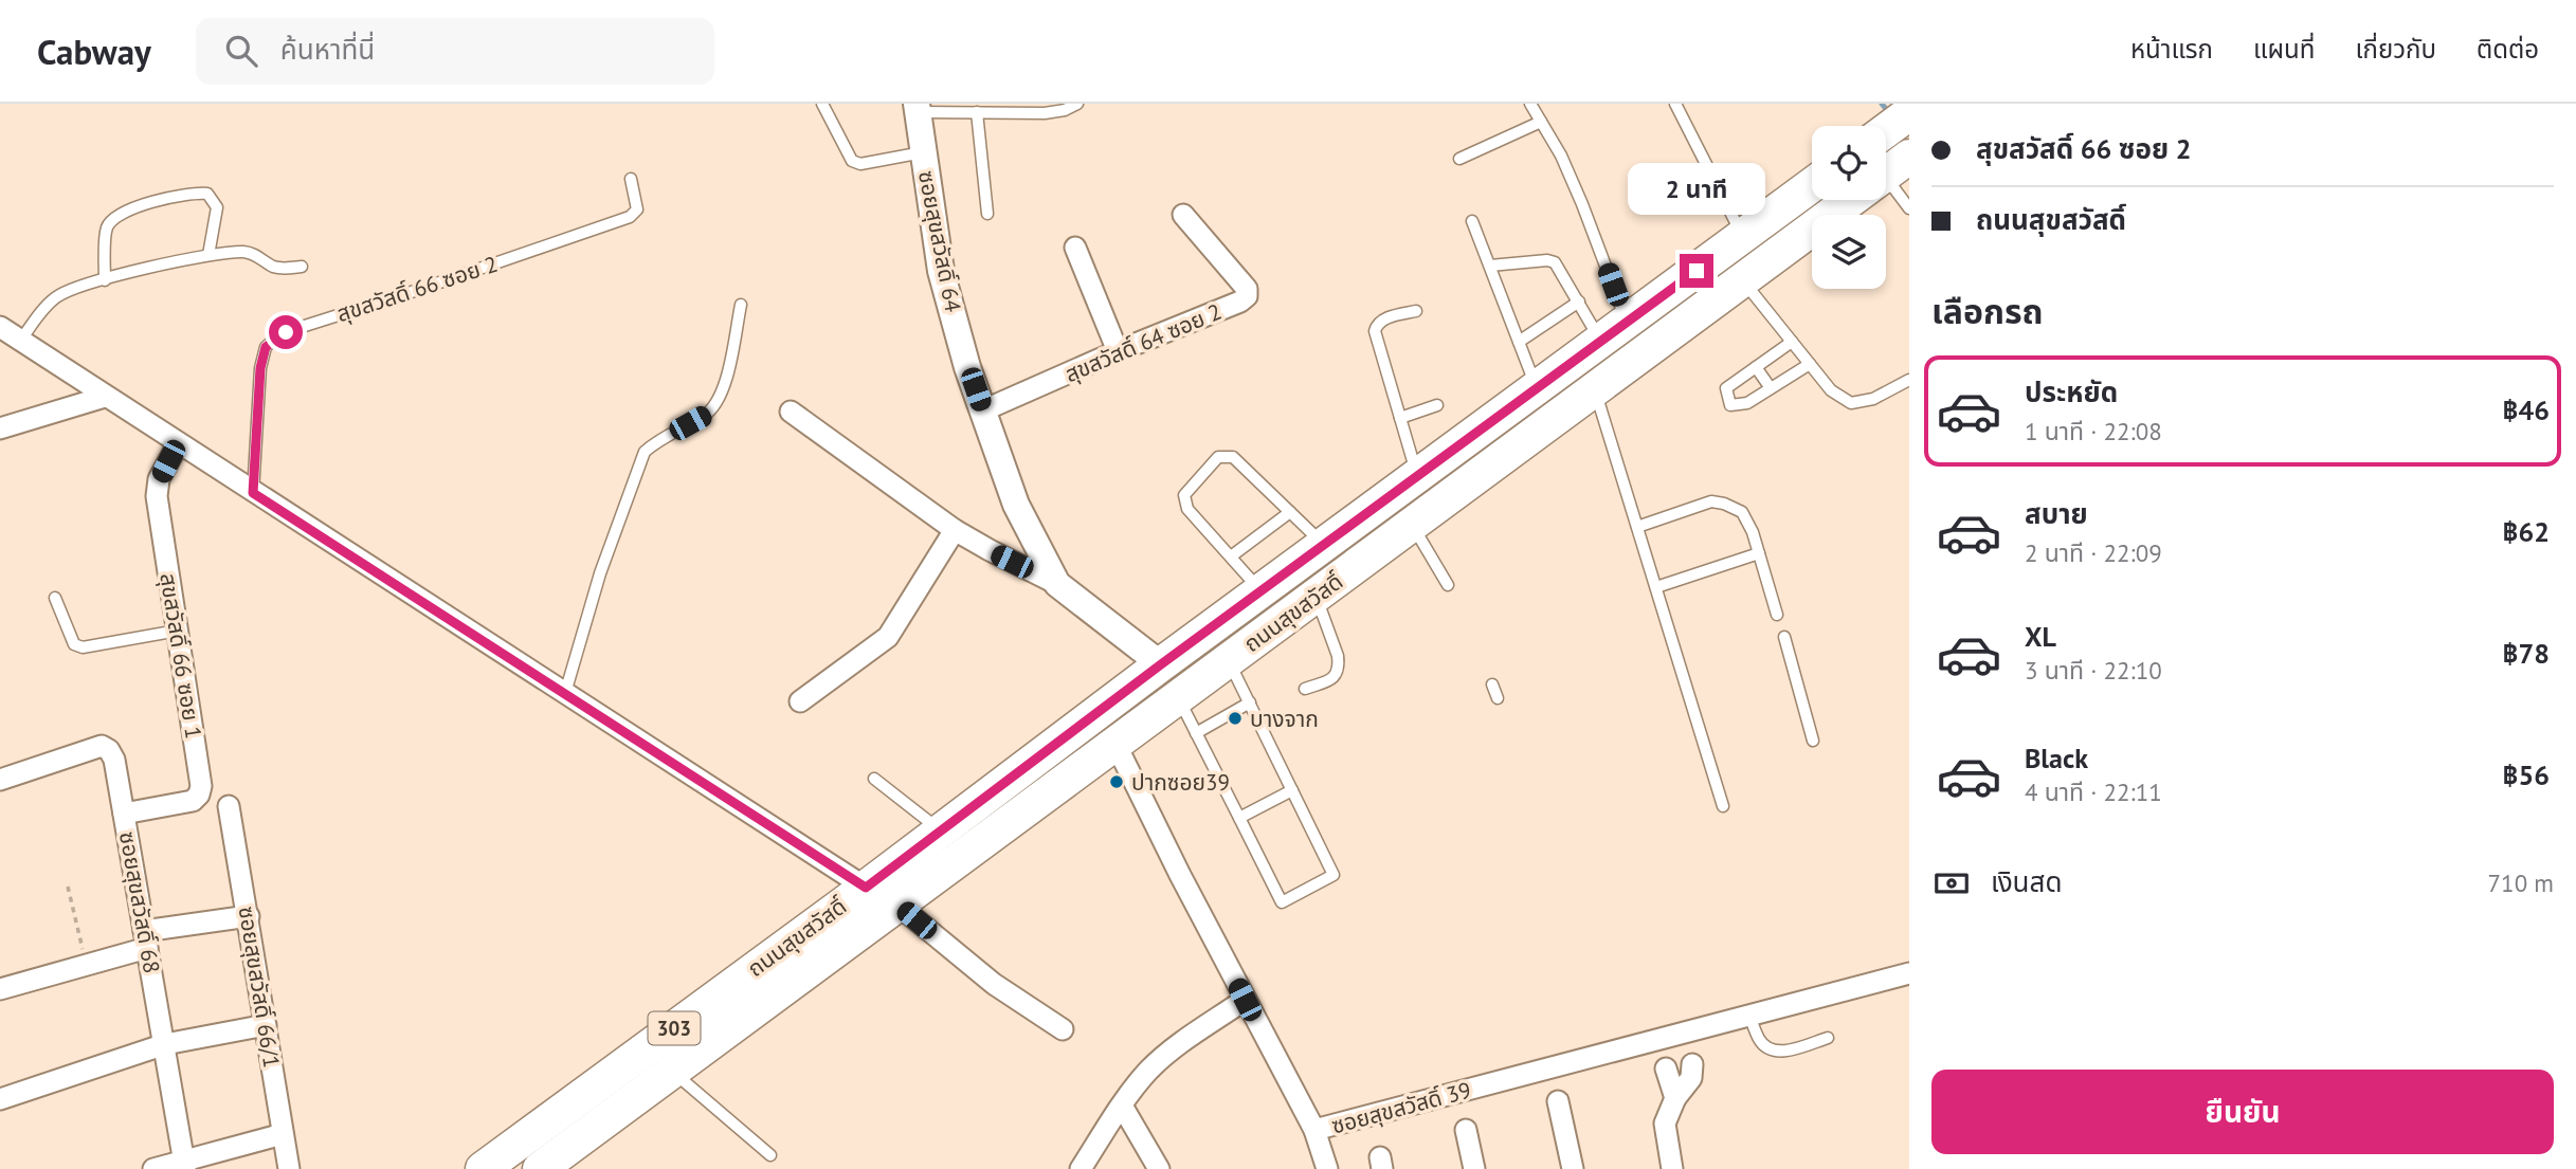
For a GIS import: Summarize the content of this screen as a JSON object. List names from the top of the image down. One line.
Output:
{"streets":{"main road":["ถนนสุขสวัสดิ์","303"],"street":["ซอยสุขสวัสดิ์ 64","สุขสวัสดิ์ 64 ซอย 2","สุขสวัสดิ์ 66 ซอย 1","ซอยสุขสวัสดิ์ 68","ซอยสุขสวัสดิ์ 66/1","ซอยสุขสวัสดิ์ 39"],"lane":["สุขสวัสดิ์ 66 ซอย 2"]},"crossings":[["ซอยสุขสวัสดิ์ 64","สุขสวัสดิ์ 64 ซอย 2"],["ซอยสุขสวัสดิ์ 64","ถนนสุขสวัสดิ์"],["ถนนสุขสวัสดิ์","ซอยสุขสวัสดิ์ 39"],["สุขสวัสดิ์ 66 ซอย 1","ซอยสุขสวัสดิ์ 68"]],"places":["บางจาก","ปากซอย39"],"page":{"header":"Cabway","search":"ค้นหาที่นี่","nav":["หน้าแรก","แผนที่","เกี่ยวกับ","ติดต่อ"],"banner":["สุขสวัสดิ์ 66 ซอย 2","ถนนสุขสวัสดิ์"],"bubble":"2 นาที","heading":"เลือกรถ","list":[{"name":"ประหยัด","note":"1 นาที · 22:08","value":"฿46"},{"name":"สบาย","note":"2 นาที · 22:09","value":"฿62"},{"name":"XL","note":"3 นาที · 22:10","value":"฿78"},{"name":"Black","note":"4 นาที · 22:11","value":"฿56"}],"pay":["เงินสด","710 m"],"buttons":"ยืนยัน"}}
